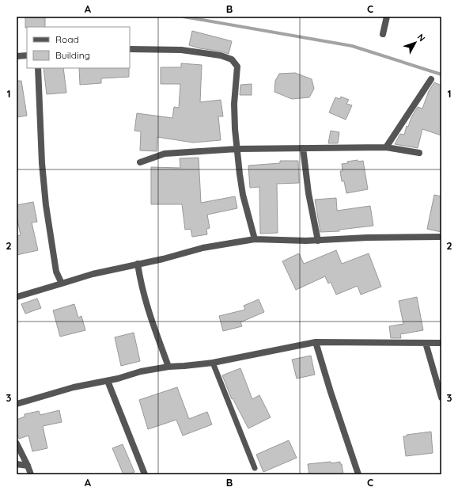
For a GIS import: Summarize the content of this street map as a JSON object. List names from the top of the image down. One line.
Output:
{"legend":["Road","Building"],"north":"top right","grid":{"columns":["A","B","C"],"rows":["1","2","3"]}}
